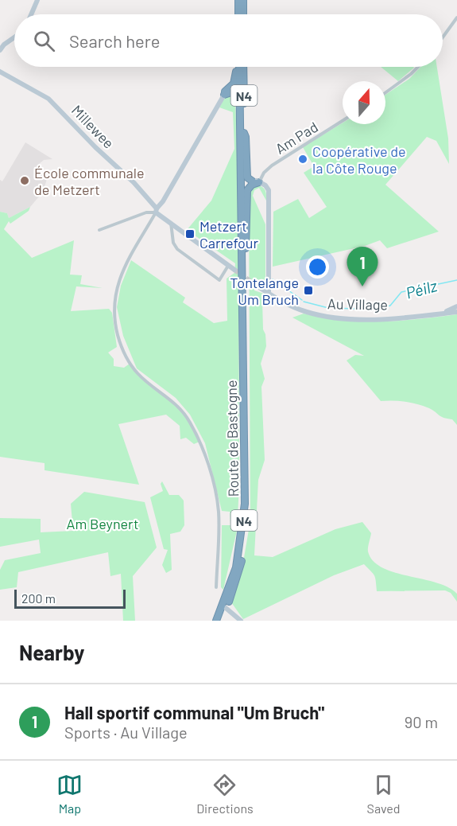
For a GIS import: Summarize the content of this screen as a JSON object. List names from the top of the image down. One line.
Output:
{"streets":{"highway":["N4","Route de Bastogne"],"street":["Millewee","Am Pad","Au Village"]},"crossings":[["N4","Route de Bastogne"]],"water":["Péilz"],"parks":["Am Beynert"],"places":{"other":["Coopérative de la Côte Rouge","École communale de Metzert"],"transit":["Metzert Carrefour","Tontelange Um Bruch"]},"scale_bar":"200 m","north":"top","page":{"search":"Search here","pins":"1","scale":"200 m","heading":"Nearby","list":[{"mark":"1","name":"Hall sportif communal \"Um Bruch\"","note":"Sports · Au Village","value":"90 m"}],"nav":["Map","Directions","Saved"]}}
